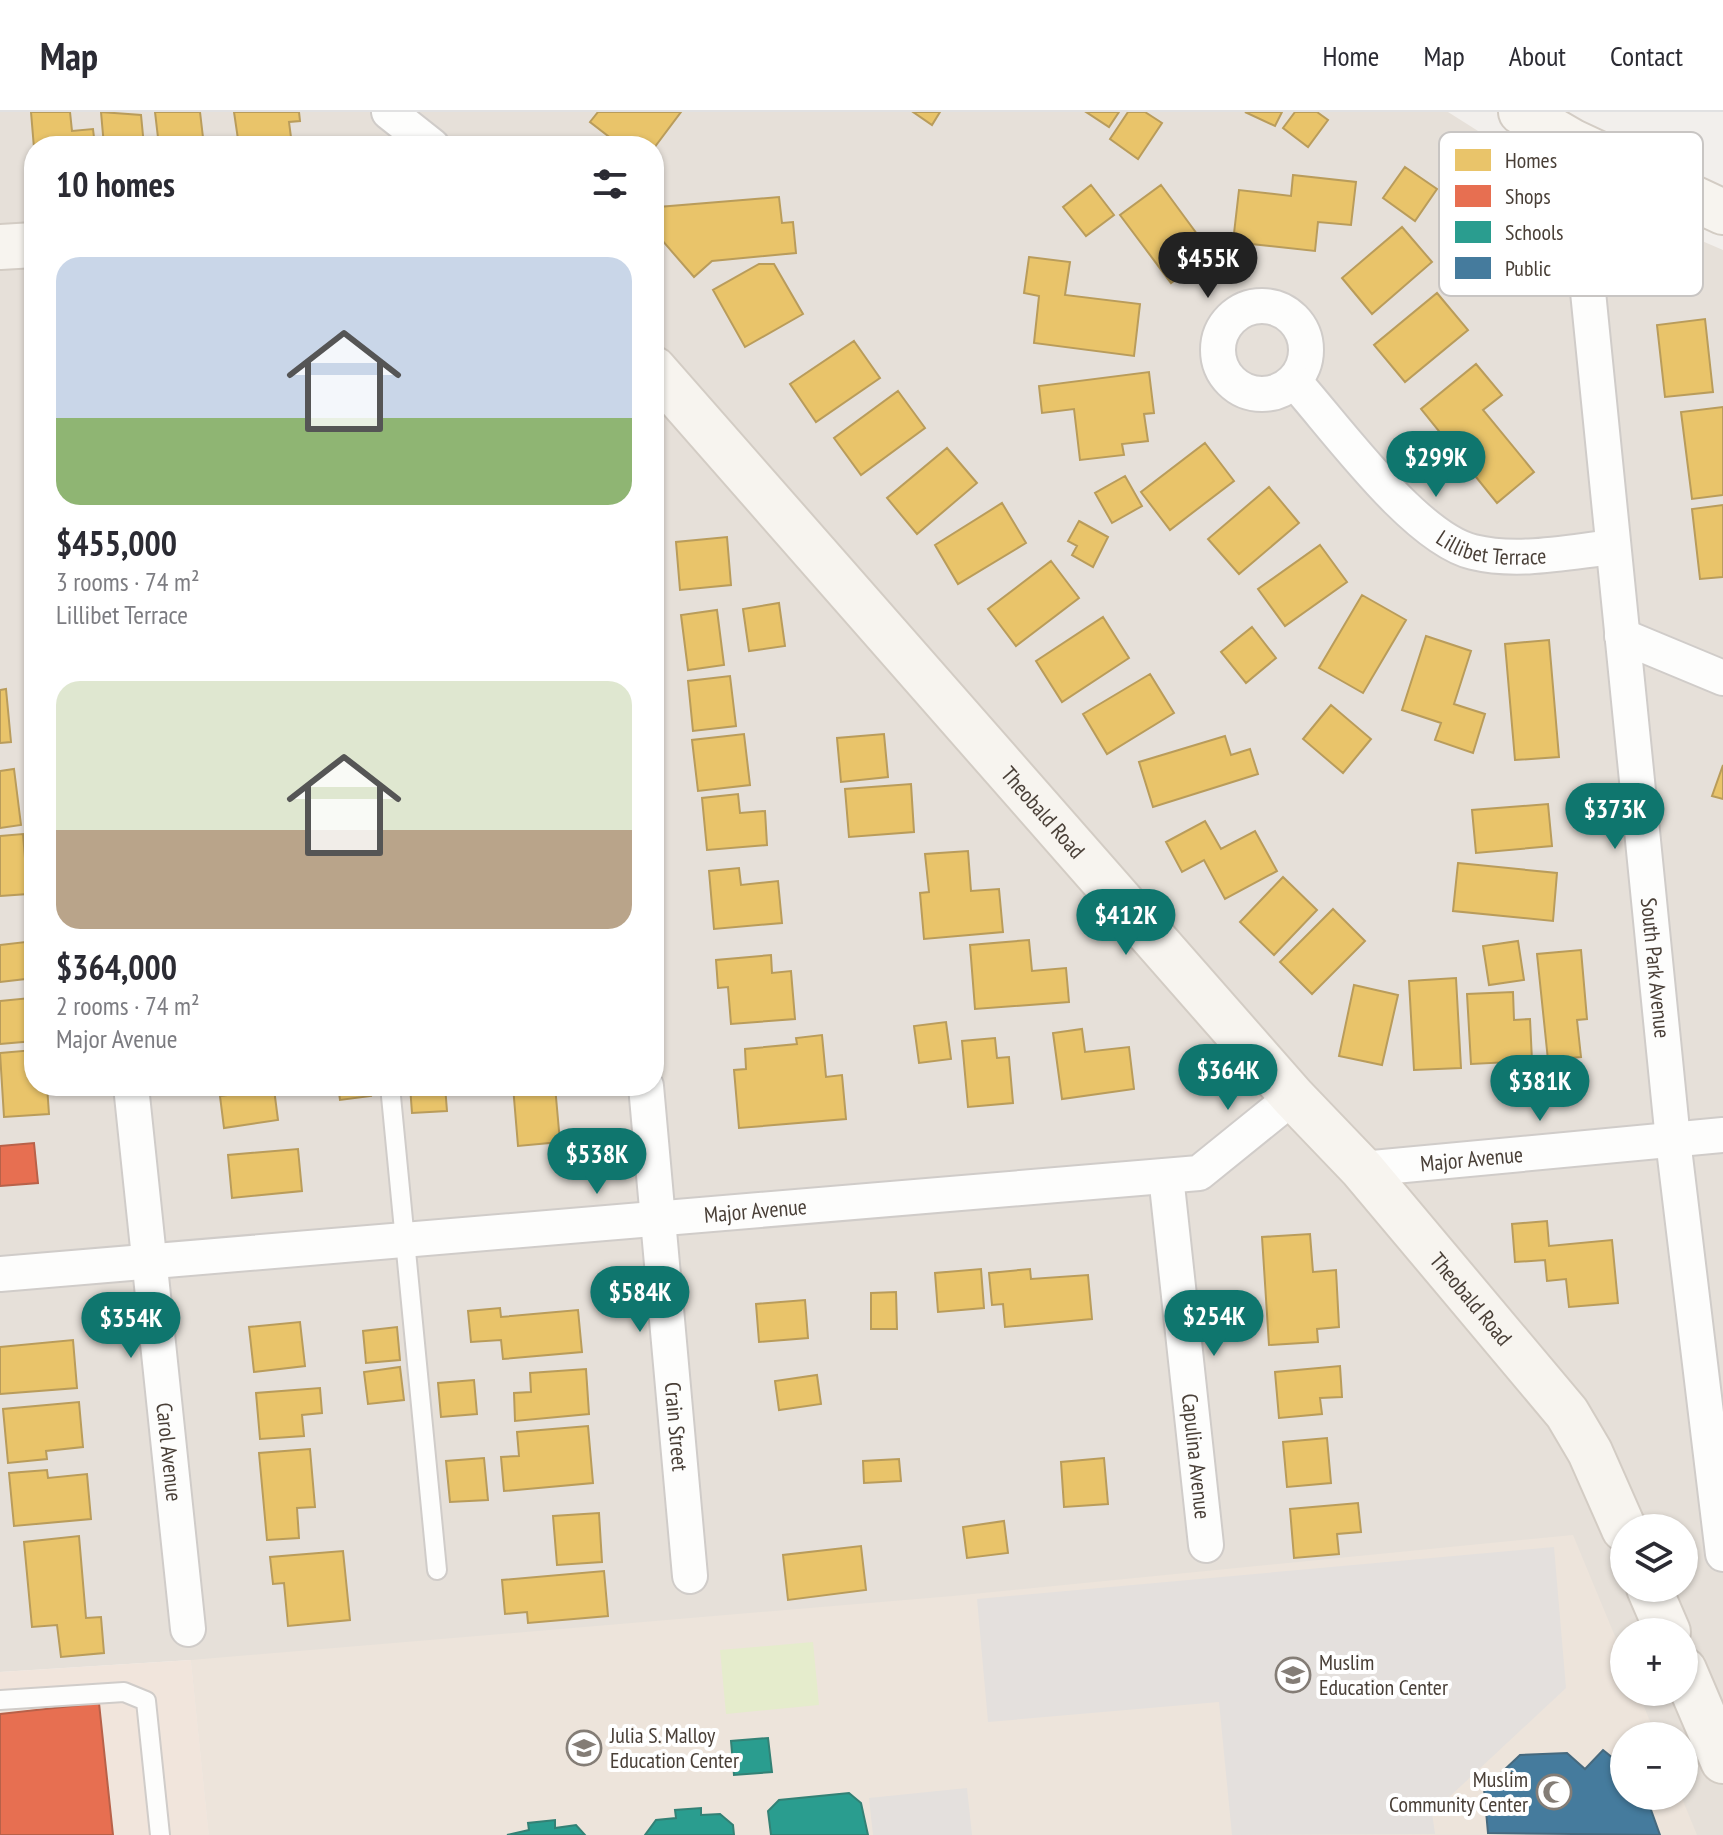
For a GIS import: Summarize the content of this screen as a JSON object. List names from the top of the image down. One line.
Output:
{"streets":{"street":["Lillibet Terrace","Theobald Road","South Park Avenue","Major Avenue","Crain Street","Carol Avenue","Capulina Avenue"]},"crossings":[["Lillibet Terrace","South Park Avenue"],["Theobald Road","Major Avenue"],["South Park Avenue","Major Avenue"],["Major Avenue","Crain Street"],["Major Avenue","Carol Avenue"],["Major Avenue","Capulina Avenue"]],"places":{"school or university":["Muslim Education Center","Julia S. Malloy Education Center"],"mosque":["Muslim Community Center"]},"legend":["Homes","Shops","Schools","Public"],"page":{"header":"Map","nav":["Home","Map","About","Contact"],"heading":"10 homes","price":["$455K","$299K","$373K","$412K","$364K","$381K","$538K","$584K","$254K","$354K"],"list":[{"name":"$455,000","note":"3 rooms · 74 m² · Lillibet Terrace"},{"name":"$364,000","note":"2 rooms · 74 m² · Major Avenue"}],"map_buttons":["+","−"]}}
